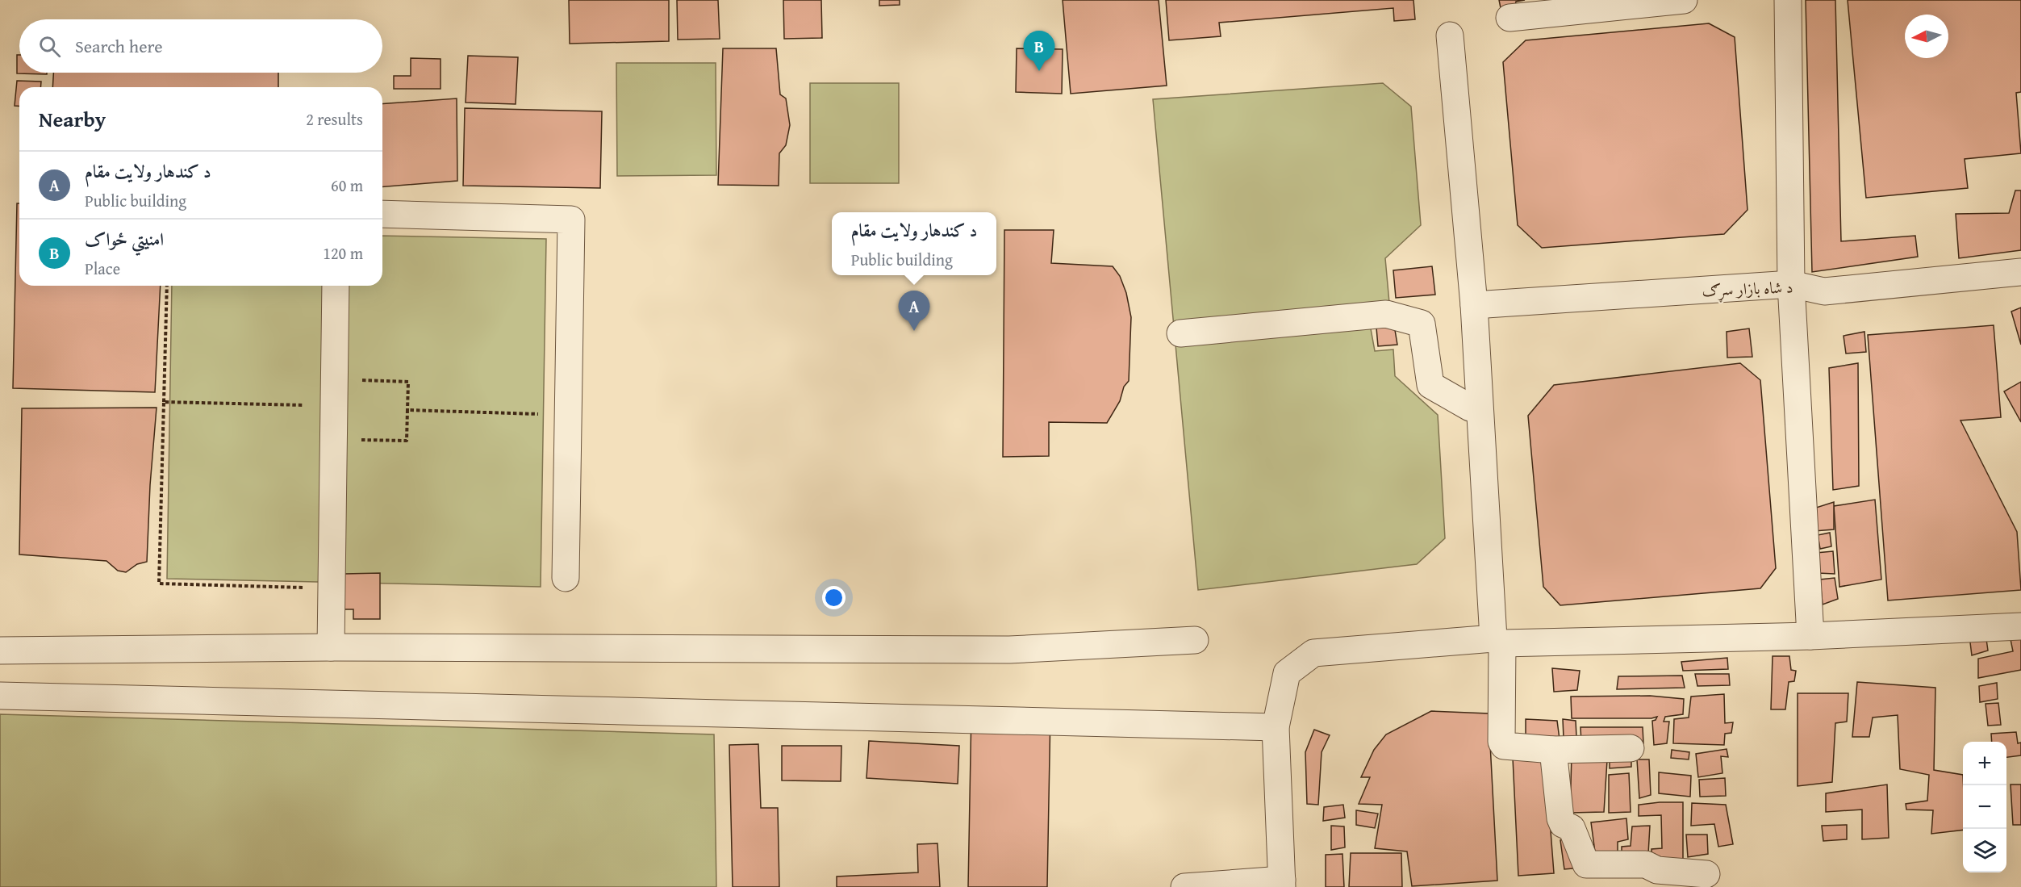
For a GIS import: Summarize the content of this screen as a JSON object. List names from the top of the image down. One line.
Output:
{"streets":{"street":["د شاه بازار سړګ"]},"north":"left","page":{"search":"Search here","pins":["B","A"],"heading":["Nearby","2 results"],"list":[{"mark":"A","name":"د کندهار ولايت مقام","note":"Public building","value":"60 m"},{"mark":"B","name":"امنيتي ځواک","note":"Place","value":"120 m"}],"popup":["د کندهار ولايت مقام","Public building"],"map_buttons":["+","−"]}}
